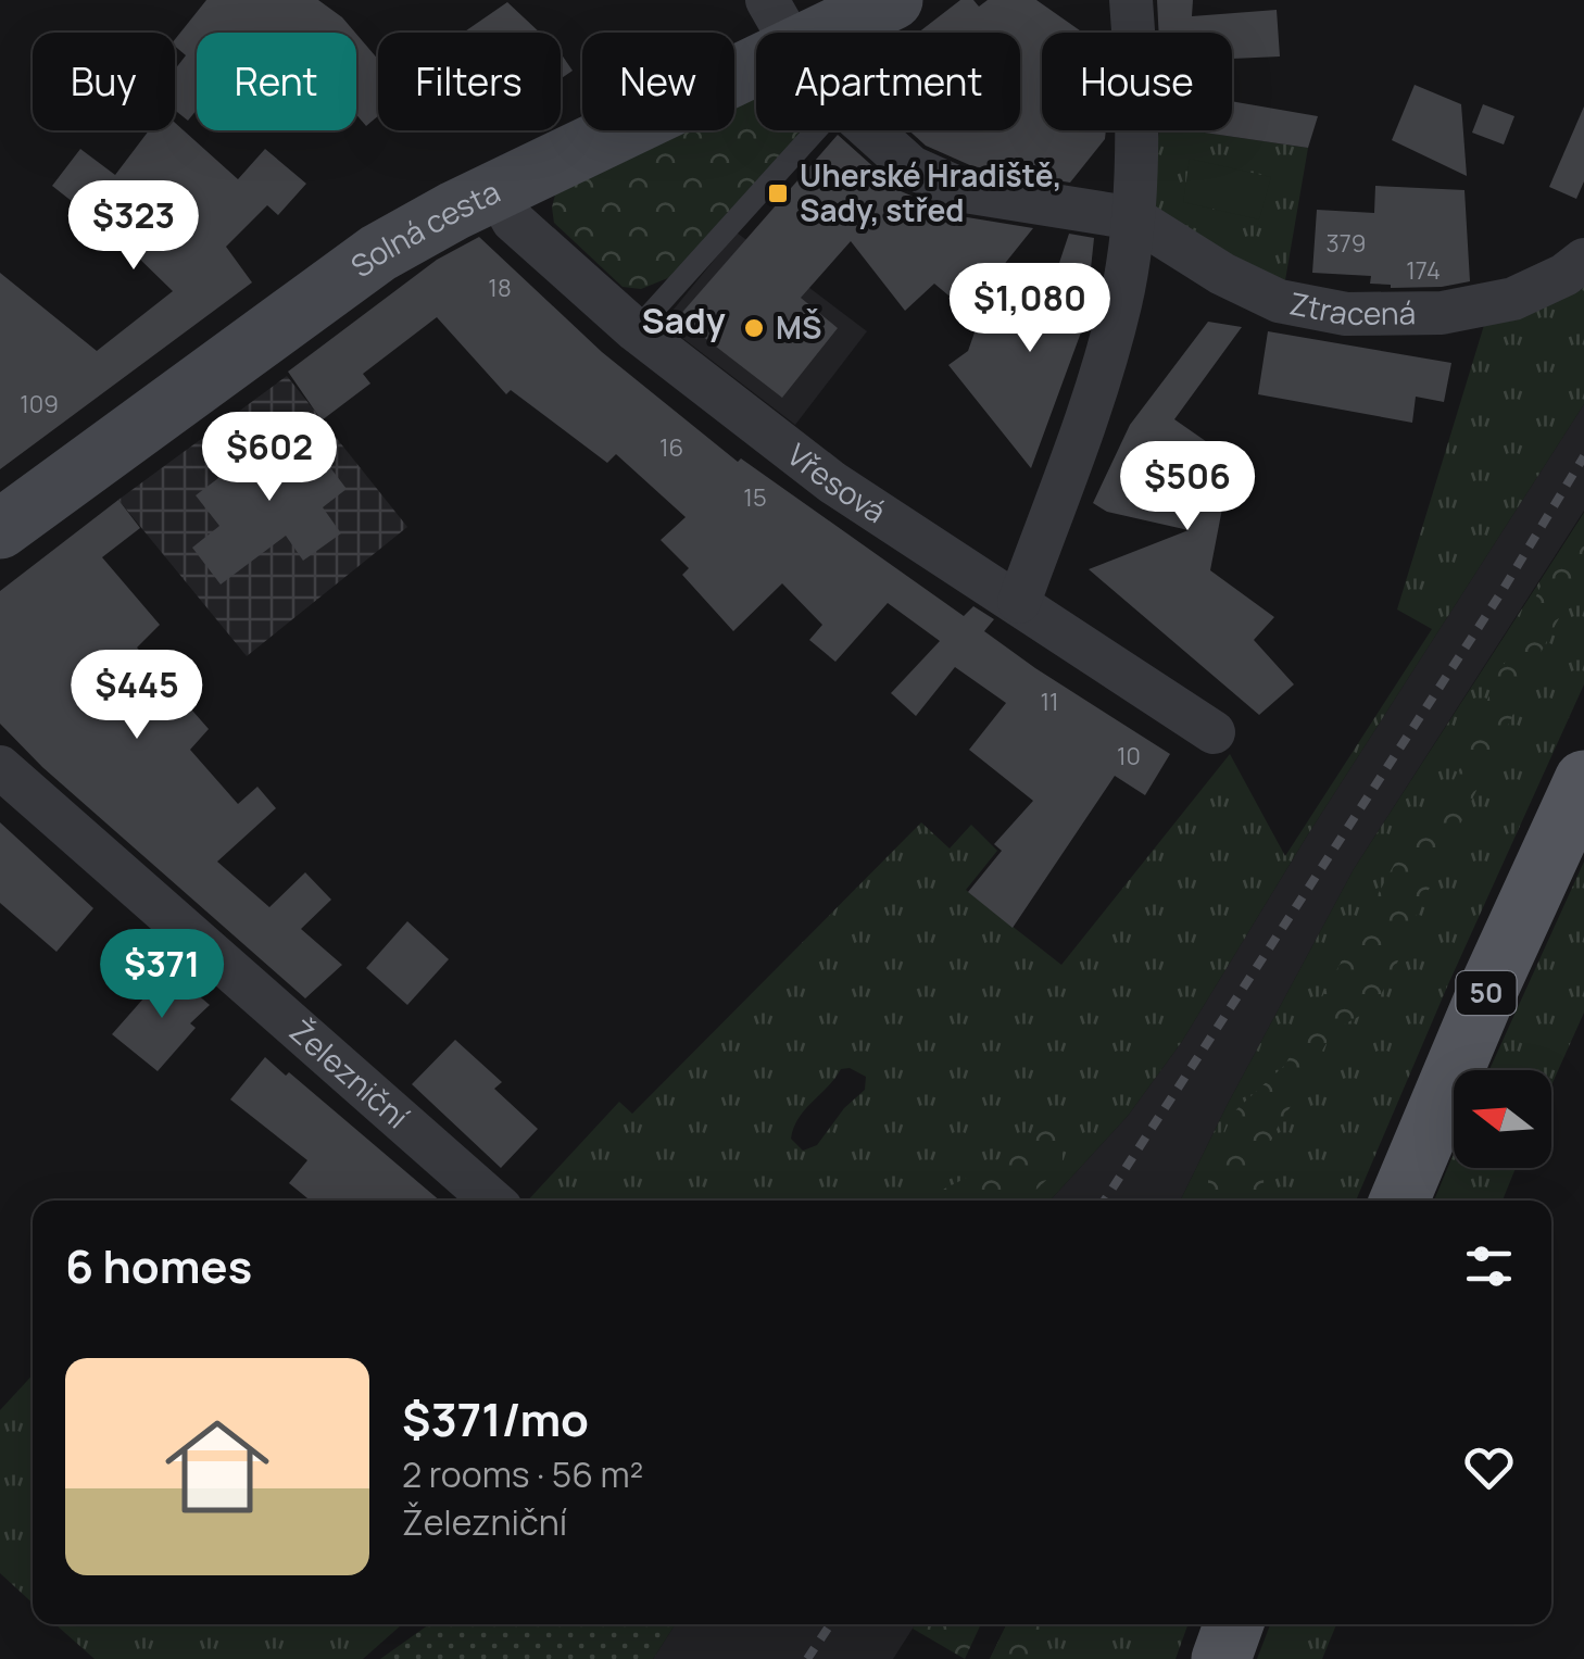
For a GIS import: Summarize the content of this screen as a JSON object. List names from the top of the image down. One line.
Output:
{"streets":{"main road":["50"],"street":["Solná cesta","Ztracená","Vřesová","Železniční"]},"crossings":[["Solná cesta","Vřesová"]],"districts":["Sady"],"places":{"transit":["Uherské Hradiště, Sady, střed"],"other":["MŠ"]},"house_numbers":["379","174","18","109","16","15","11","10"],"north":"left","page":{"chip":["Buy","Rent","Filters","New","Apartment","House"],"price":["$323","$1,080","$602","$506","$445","$371"],"heading":"6 homes","list":[{"name":"$371/mo","note":"2 rooms · 56 m² · Železniční"}]}}
